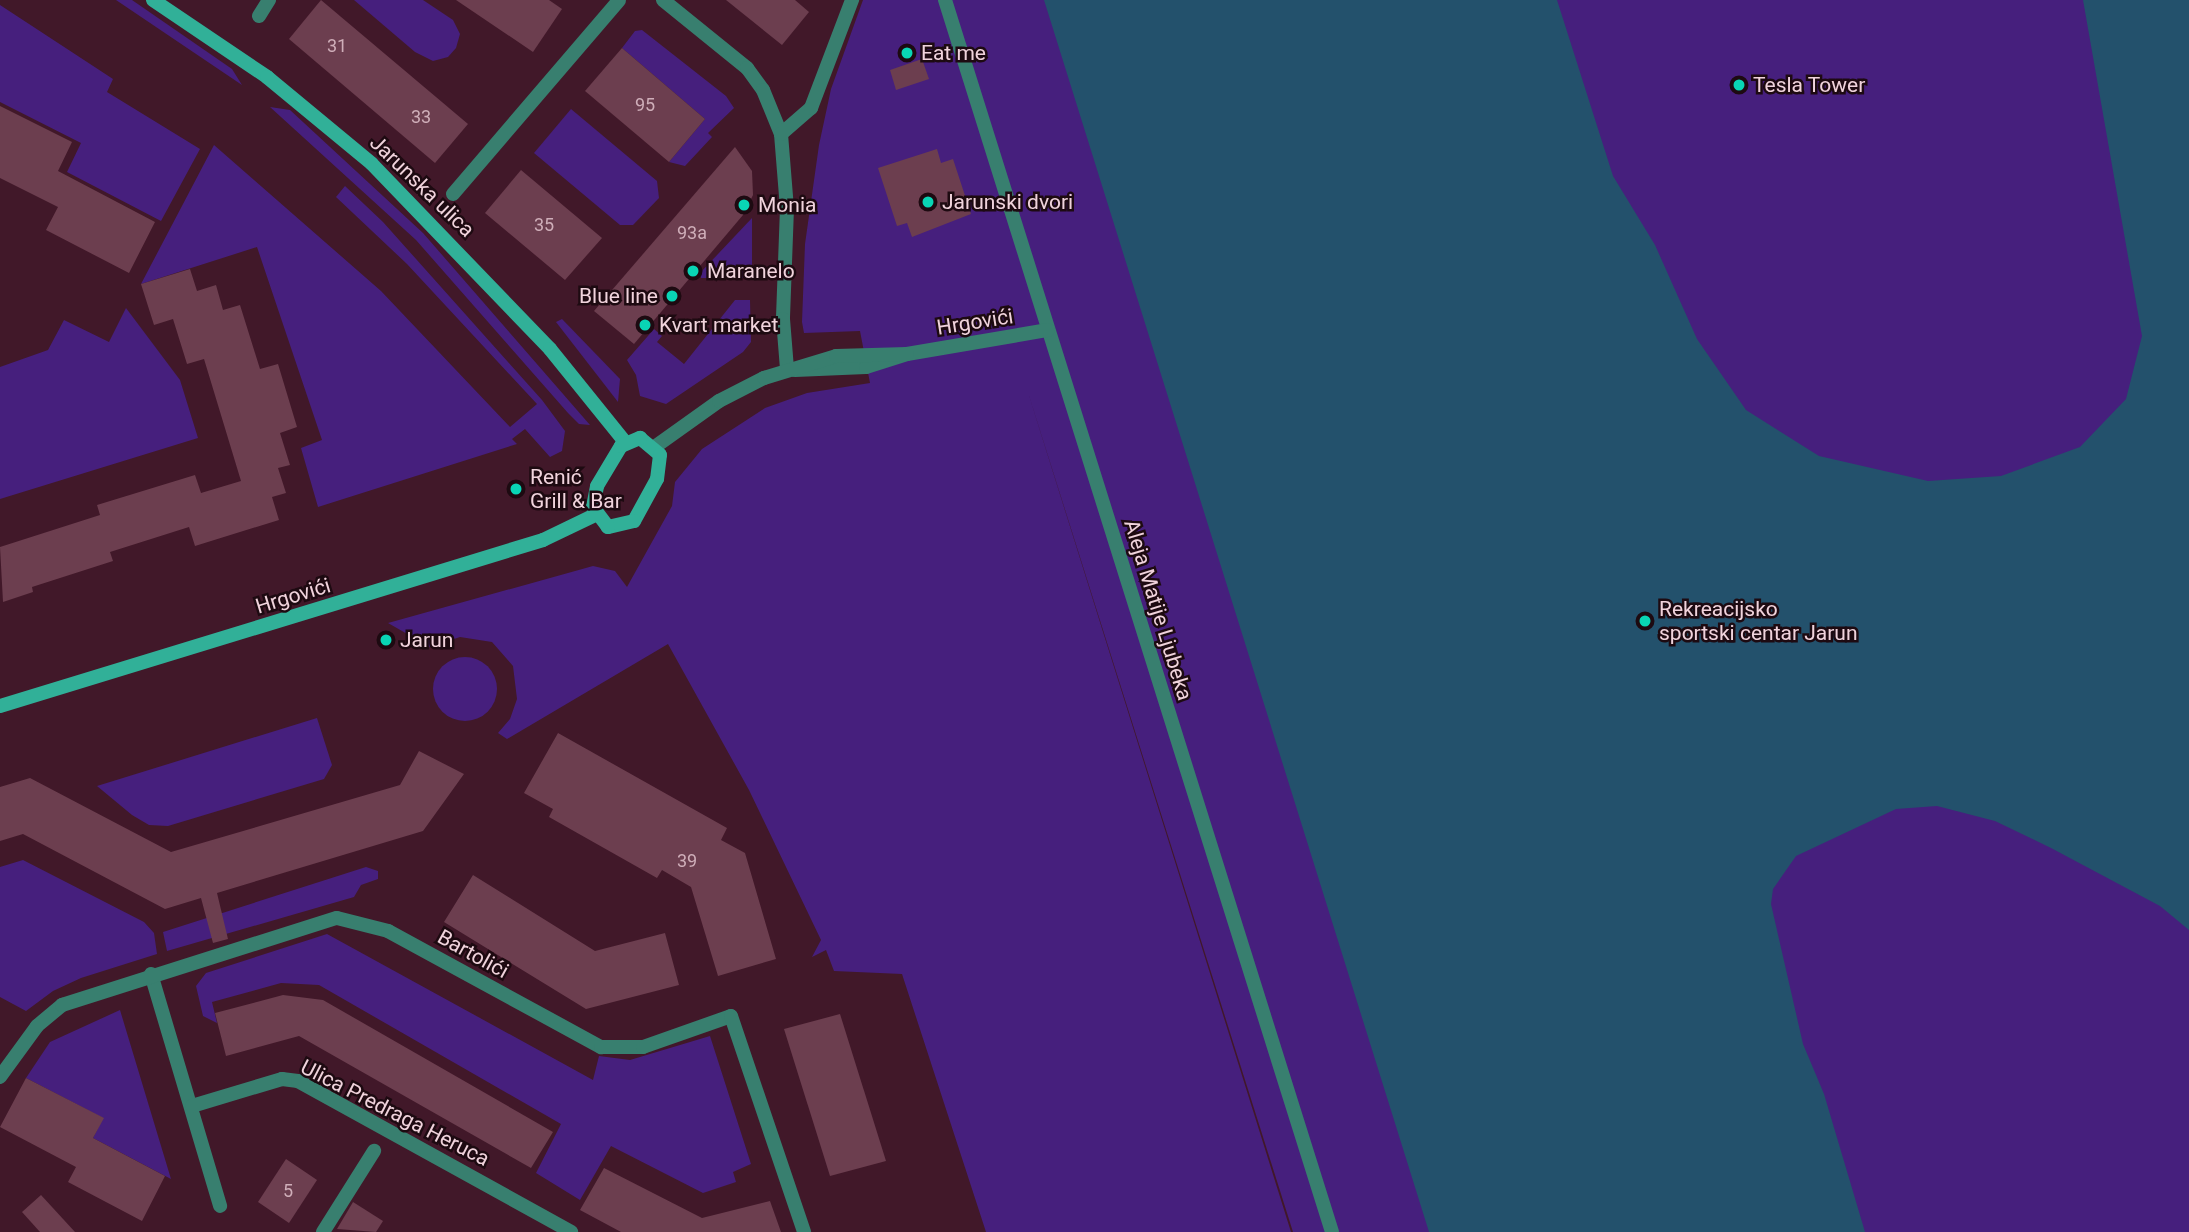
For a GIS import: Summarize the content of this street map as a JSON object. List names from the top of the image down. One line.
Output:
{"streets":{"street":["Jarunska ulica","Hrgovići","Aleja Matije Ljubeka","Bartolići","Ulica Predraga Heruca"]},"crossings":[["Hrgovići","Aleja Matije Ljubeka"]],"places":["Eat me","Tesla Tower","Jarunski dvori","Monia","Maranelo","Blue line","Kvart market","Renić Grill & Bar","Rekreacijsko sportski centar Jarun","Jarun"],"house_numbers":["31","95","33","35","93a","39","5"]}
